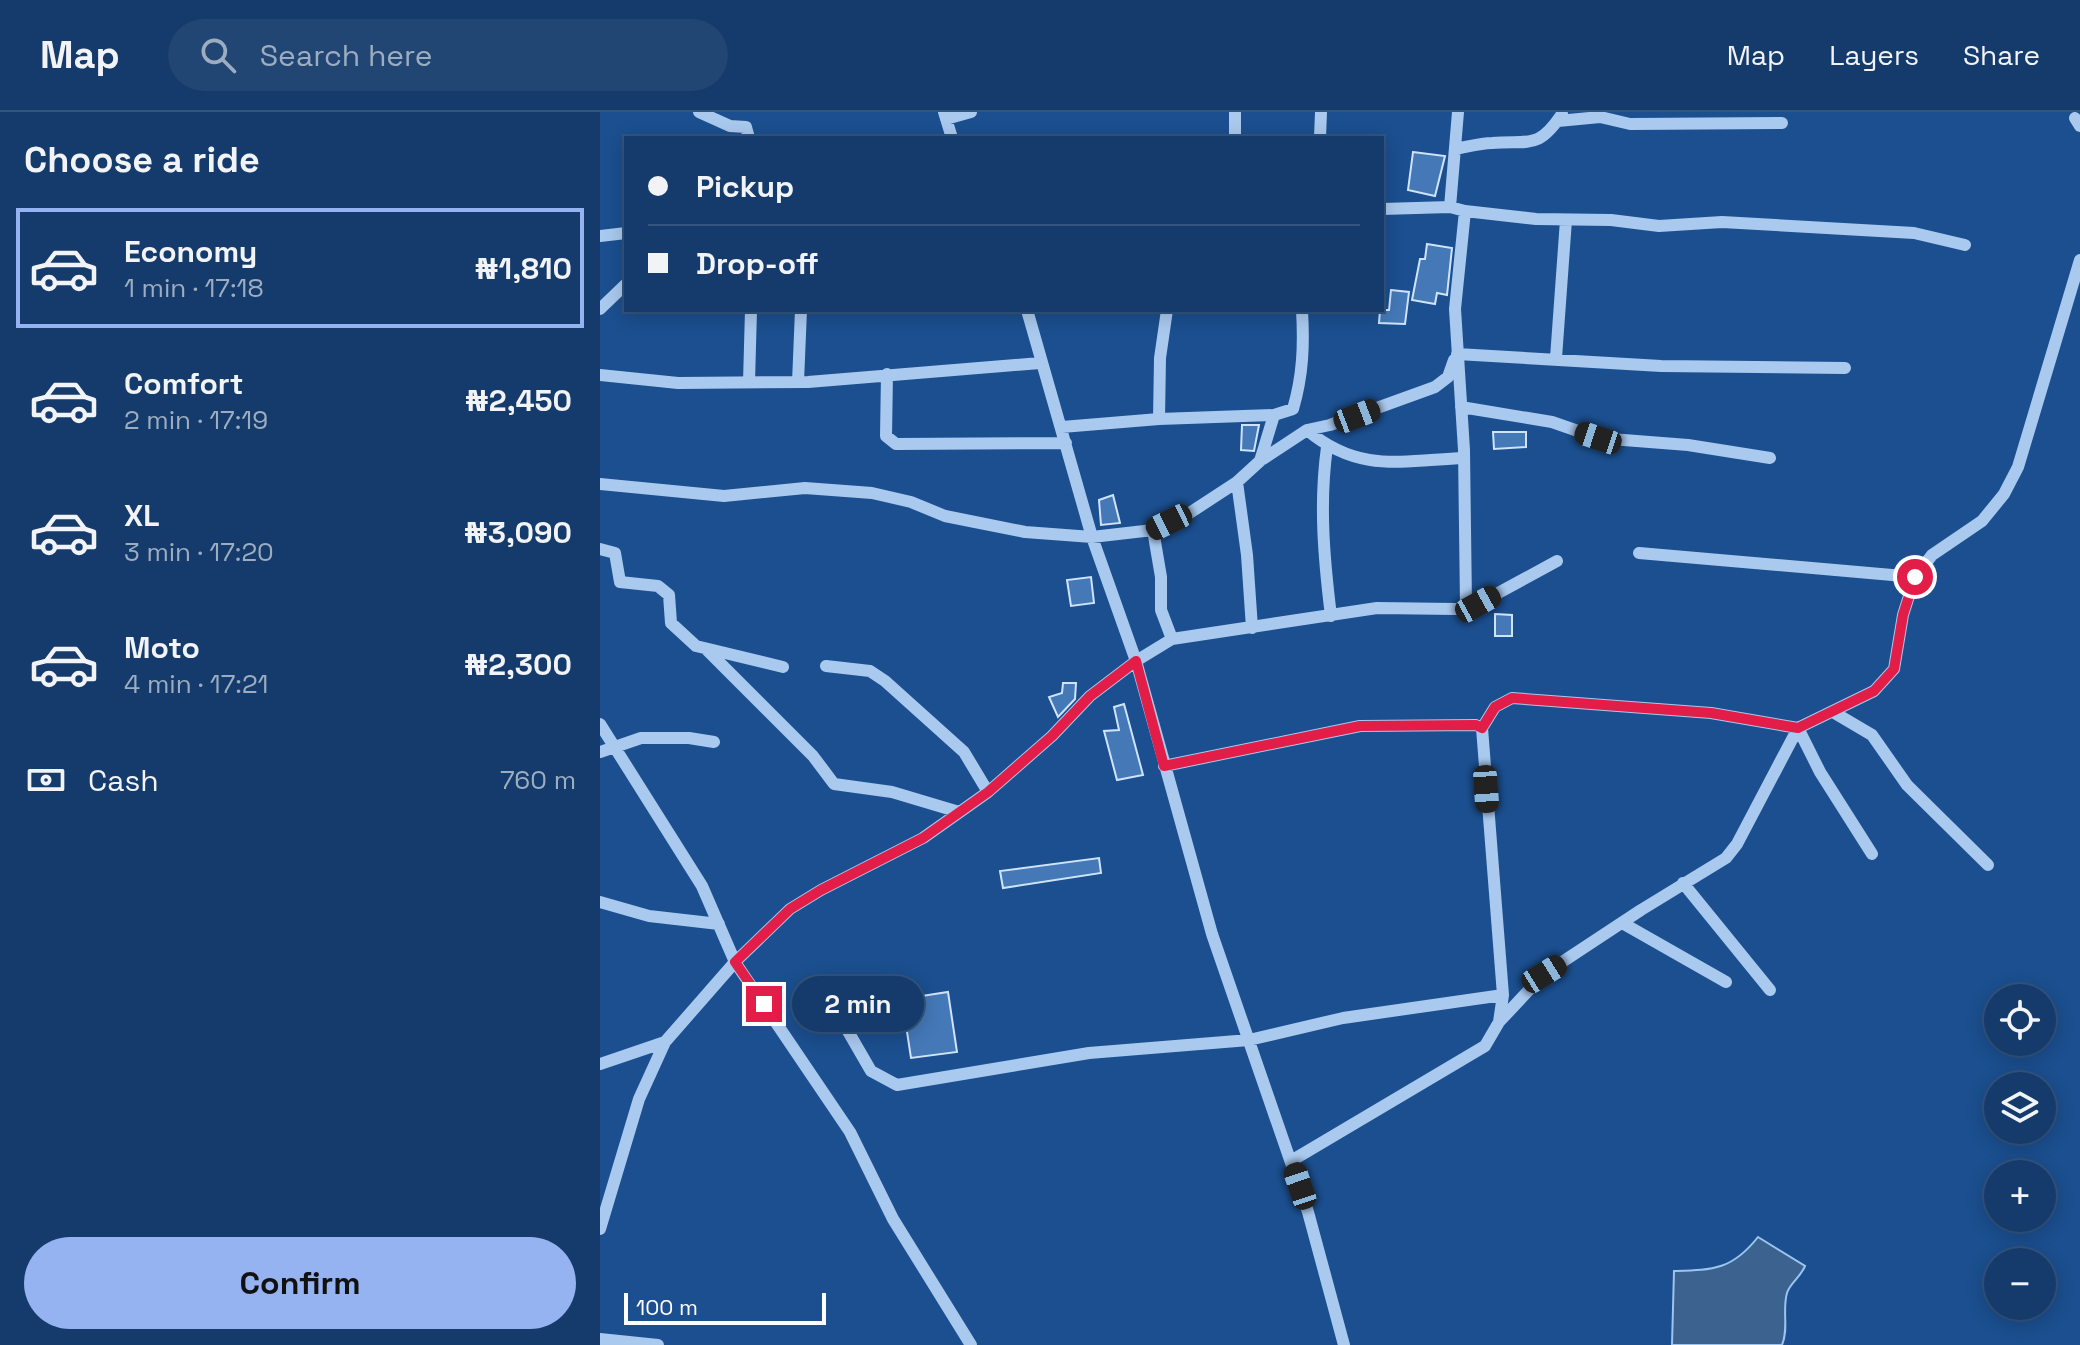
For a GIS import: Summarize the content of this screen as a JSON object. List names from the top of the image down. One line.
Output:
{"scale_bar":"100 m","page":{"header":"Map","search":"Search here","nav":["Map","Layers","Share"],"heading":"Choose a ride","banner":["Pickup","Drop-off"],"list":[{"name":"Economy","note":"1 min · 17:18","value":"₦1,810"},{"name":"Comfort","note":"2 min · 17:19","value":"₦2,450"},{"name":"XL","note":"3 min · 17:20","value":"₦3,090"},{"name":"Moto","note":"4 min · 17:21","value":"₦2,300"}],"pay":["Cash","760 m"],"bubble":"2 min","map_buttons":["+","−"],"buttons":"Confirm","scale":"100 m"}}
